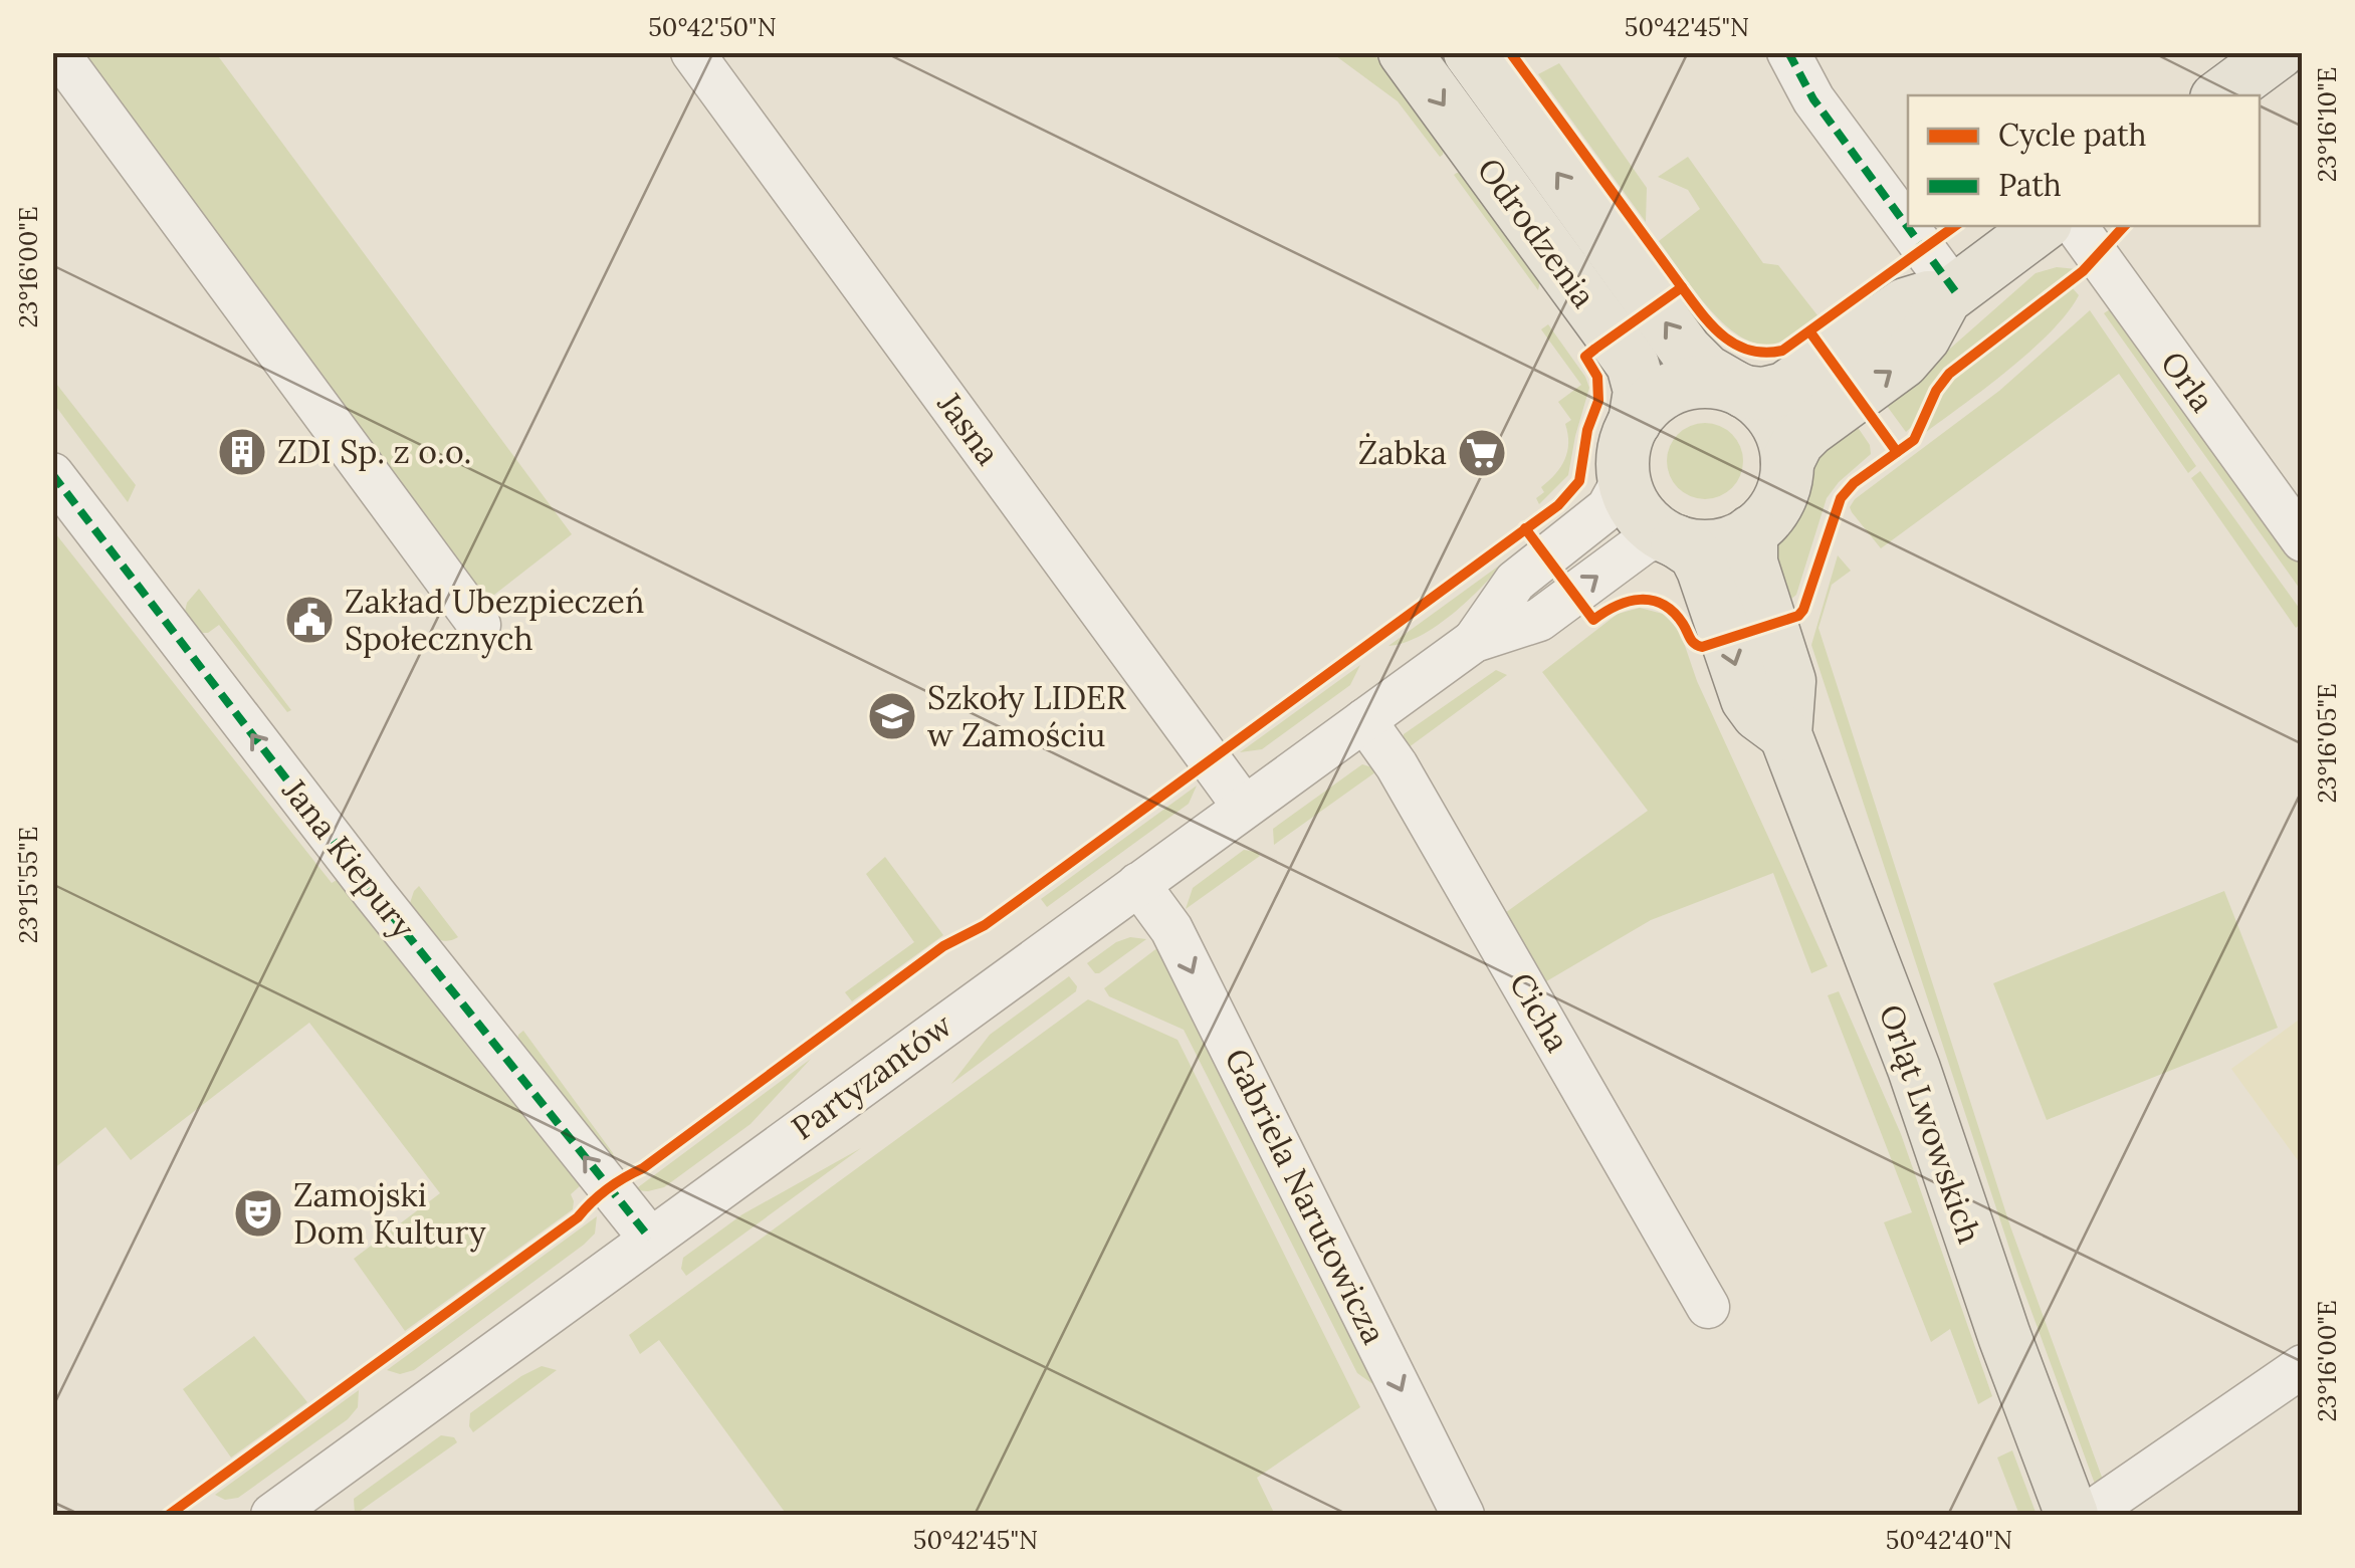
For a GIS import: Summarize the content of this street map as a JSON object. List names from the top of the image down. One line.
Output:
{"streets":{"main road":["Odrodzenia","Orląt Lwowskich"],"street":["Orla","Jasna","Jana Kiepury","Cicha","Partyzantów","Gabriela Narutowicza"]},"crossings":[["Odrodzenia","Partyzantów"],["Odrodzenia","Orląt Lwowskich"],["Jasna","Partyzantów"],["Jana Kiepury","Partyzantów"],["Cicha","Partyzantów"],["Partyzantów","Orląt Lwowskich"],["Partyzantów","Gabriela Narutowicza"]],"one_way":["Gabriela Narutowicza"],"places":{"building":["ZDI Sp. z o.o."],"supermarket":["Żabka"],"public building":["Zakład Ubezpieczeń Społecznych"],"school or university":["Szkoły LIDER w Zamościu"],"theatre":["Zamojski Dom Kultury"]},"legend":["Cycle path","Path"],"coordinates":["50°42'50\"N","50°42'45\"N","23°16'10\"E","23°16'00\"E","23°16'05\"E","23°15'55\"E","50°42'40\"N"]}
